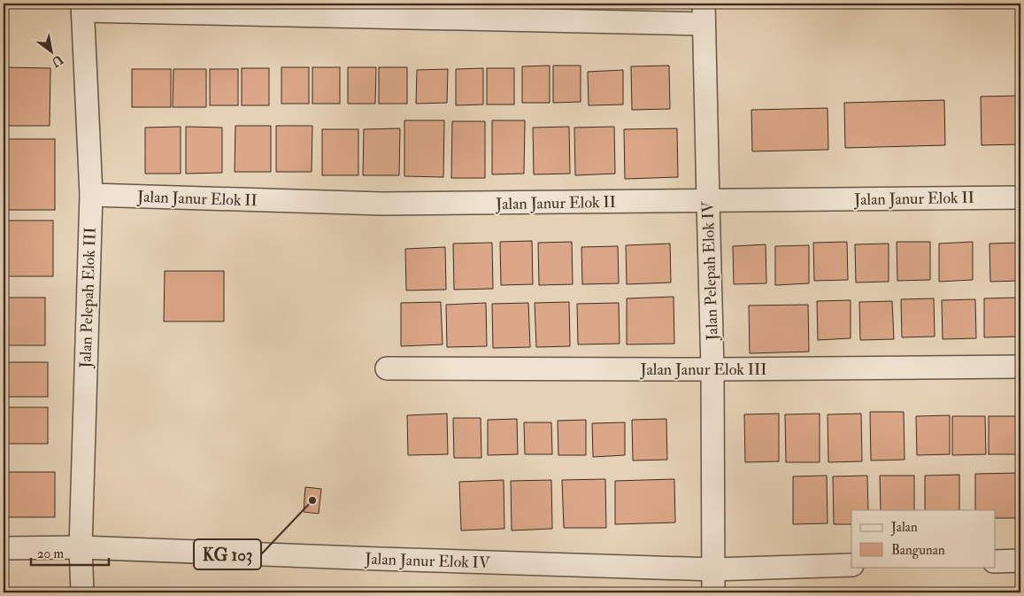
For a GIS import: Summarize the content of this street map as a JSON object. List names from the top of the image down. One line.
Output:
{"streets":{"street":["Jalan Janur Elok II","Jalan Pelepah Elok IV","Jalan Pelepah Elok III","Jalan Janur Elok III","Jalan Janur Elok IV"]},"crossings":[["Jalan Janur Elok II","Jalan Pelepah Elok IV"],["Jalan Janur Elok II","Jalan Pelepah Elok III"],["Jalan Pelepah Elok IV","Jalan Janur Elok III"],["Jalan Pelepah Elok IV","Jalan Janur Elok IV"],["Jalan Pelepah Elok III","Jalan Janur Elok IV"]],"places":["KG 103"],"legend":["Jalan","Bangunan"],"scale_bar":"20 m","north":"bottom right"}
